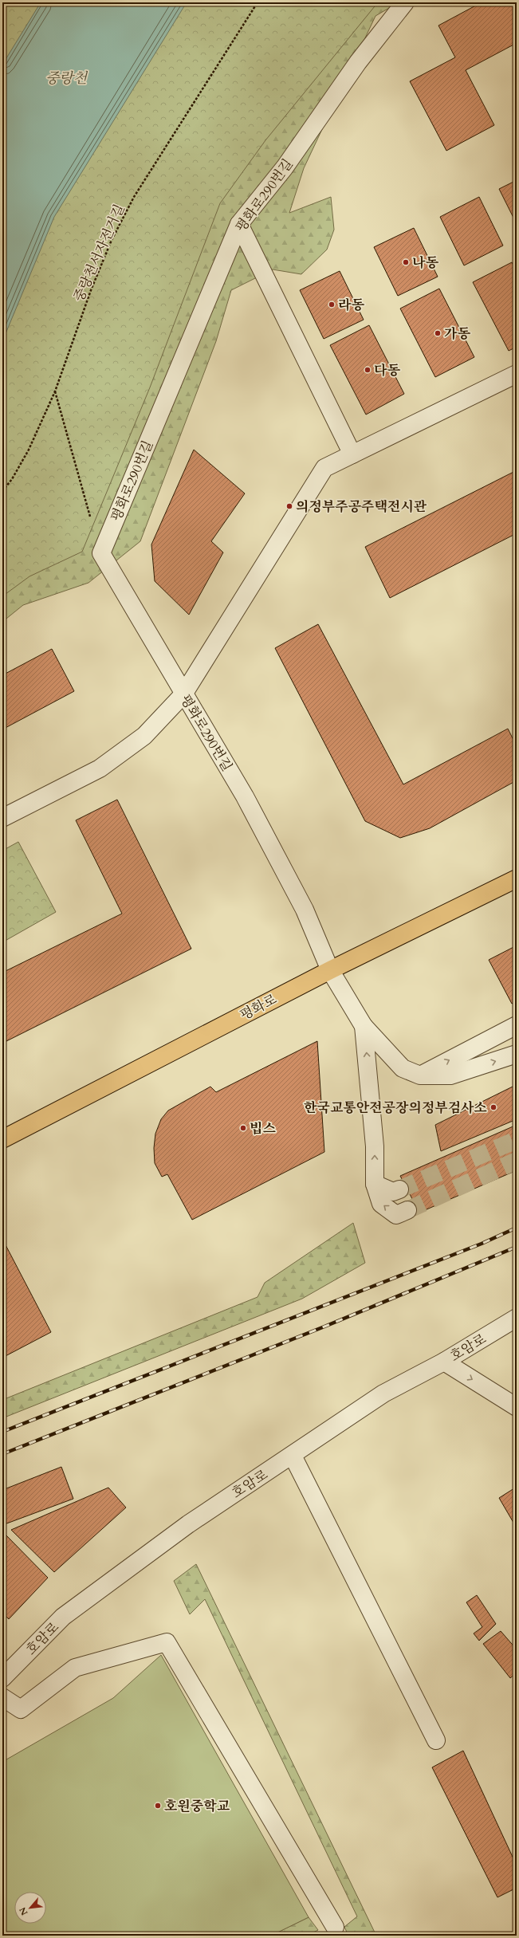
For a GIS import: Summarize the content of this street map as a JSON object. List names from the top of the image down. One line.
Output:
{"streets":{"main road":["평화로"],"street":["평화로290번길","호암로"],"path":["중랑천서자전거길"]},"crossings":[["평화로290번길","평화로"]],"water":["중랑천"],"places":["나동","라동","가동","다동","의정부주공주택전시관","한국교통안전공장의정부검사소","빕스","호원중학교"],"north":"bottom left"}
